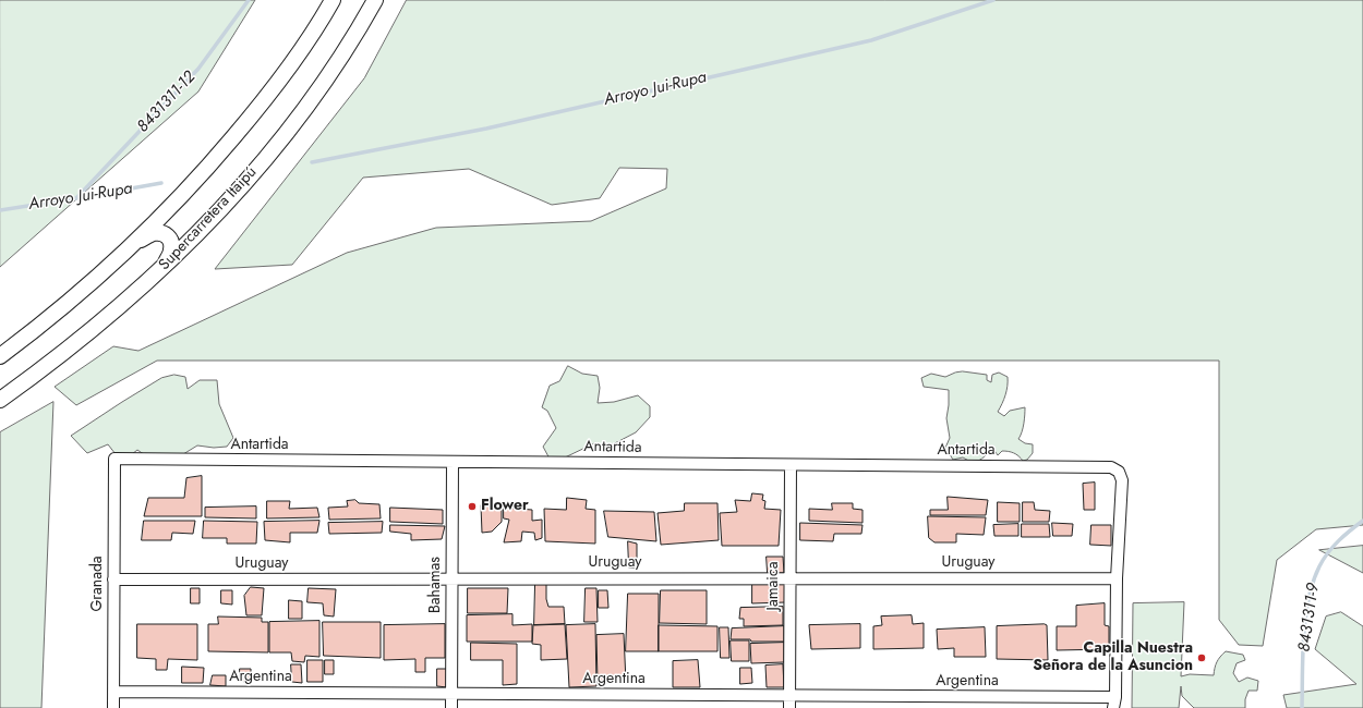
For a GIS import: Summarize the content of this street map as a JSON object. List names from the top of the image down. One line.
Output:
{"streets":{"street":["Supercarretera Itaipú","Antartida","Uruguay","Granada","Bahamas","Jamaica","Argentina"]},"crossings":[["Antartida","Uruguay"],["Antartida","Granada"],["Antartida","Bahamas"],["Antartida","Jamaica"],["Uruguay","Granada"],["Uruguay","Bahamas"],["Uruguay","Jamaica"],["Granada","Argentina"],["Bahamas","Argentina"],["Jamaica","Argentina"]],"water":["Arroyo Jui-Rupa","8431311-12","8431311-9"],"places":["Flower","Capilla Nuestra Señora de la Asuncion"]}
